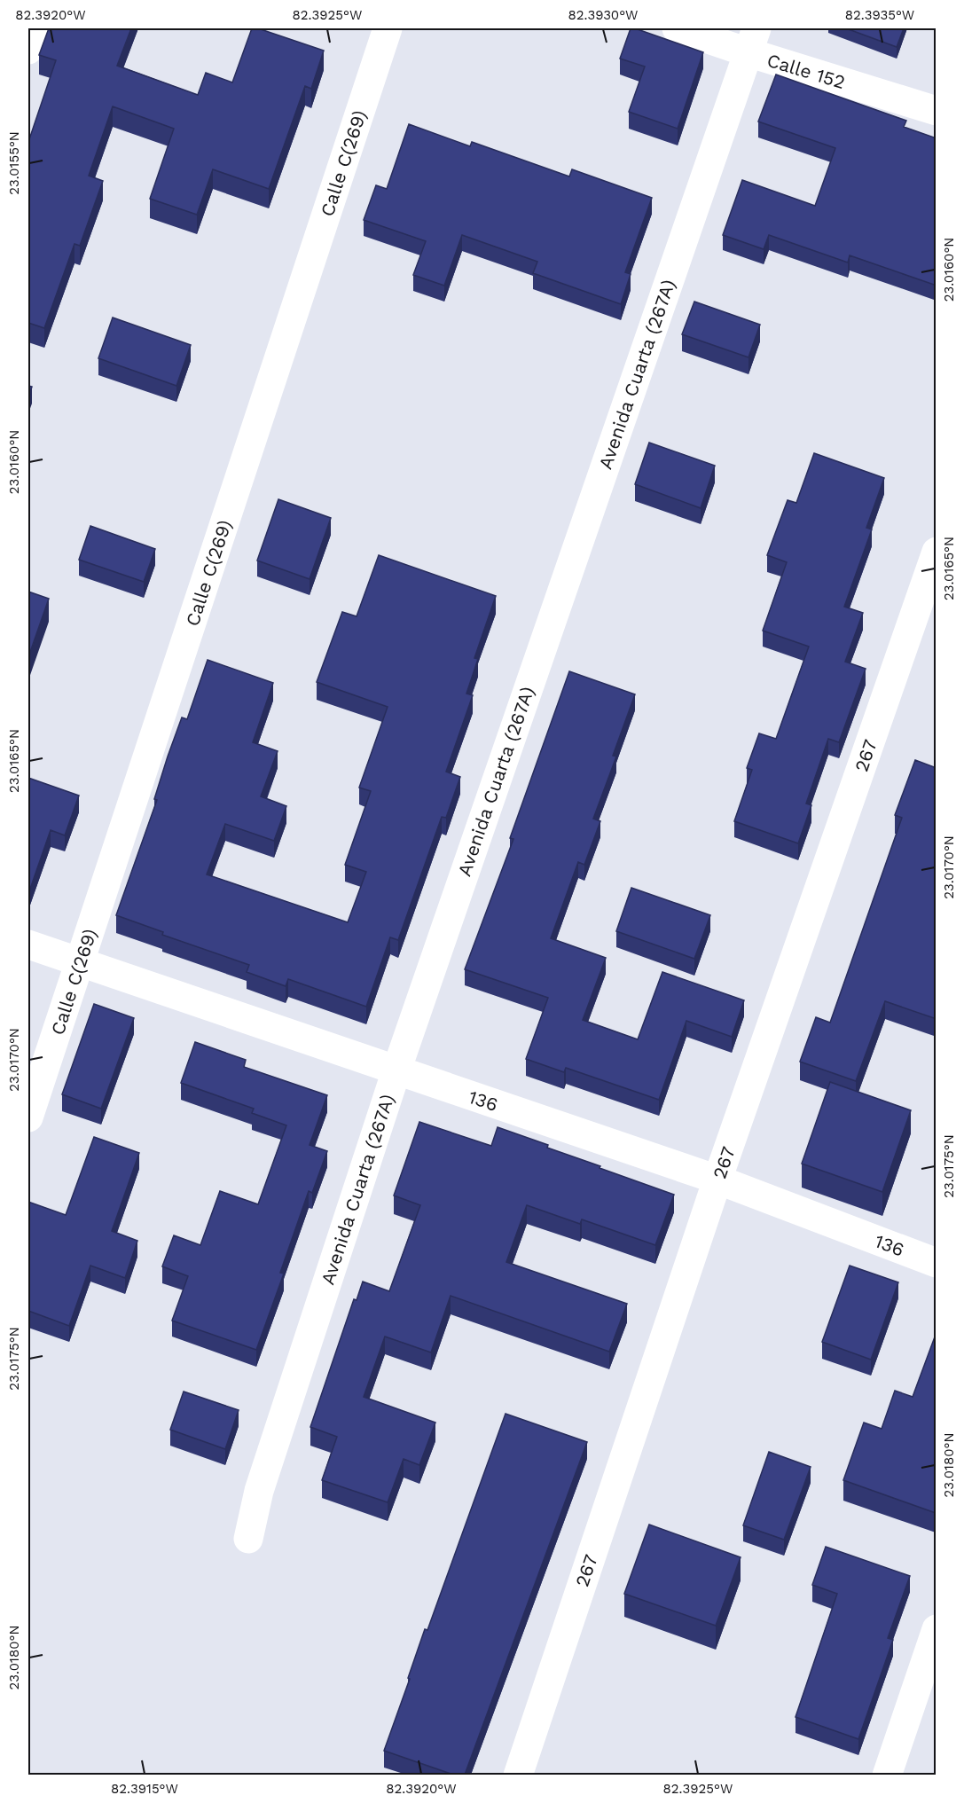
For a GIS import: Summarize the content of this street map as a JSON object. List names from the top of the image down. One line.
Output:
{"streets":{"street":["Calle 152","Calle C(269)","Avenida Cuarta (267A)","267","136"]},"crossings":[["Calle 152","Avenida Cuarta (267A)"],["Calle C(269)","136"],["Avenida Cuarta (267A)","136"],["267","136"]],"coordinates":["82.3920°W","82.3925°W","82.3930°W","82.3935°W","23.0155°N","23.0160°N","23.0165°N","23.0170°N","23.0175°N","23.0180°N","82.3915°W"]}
